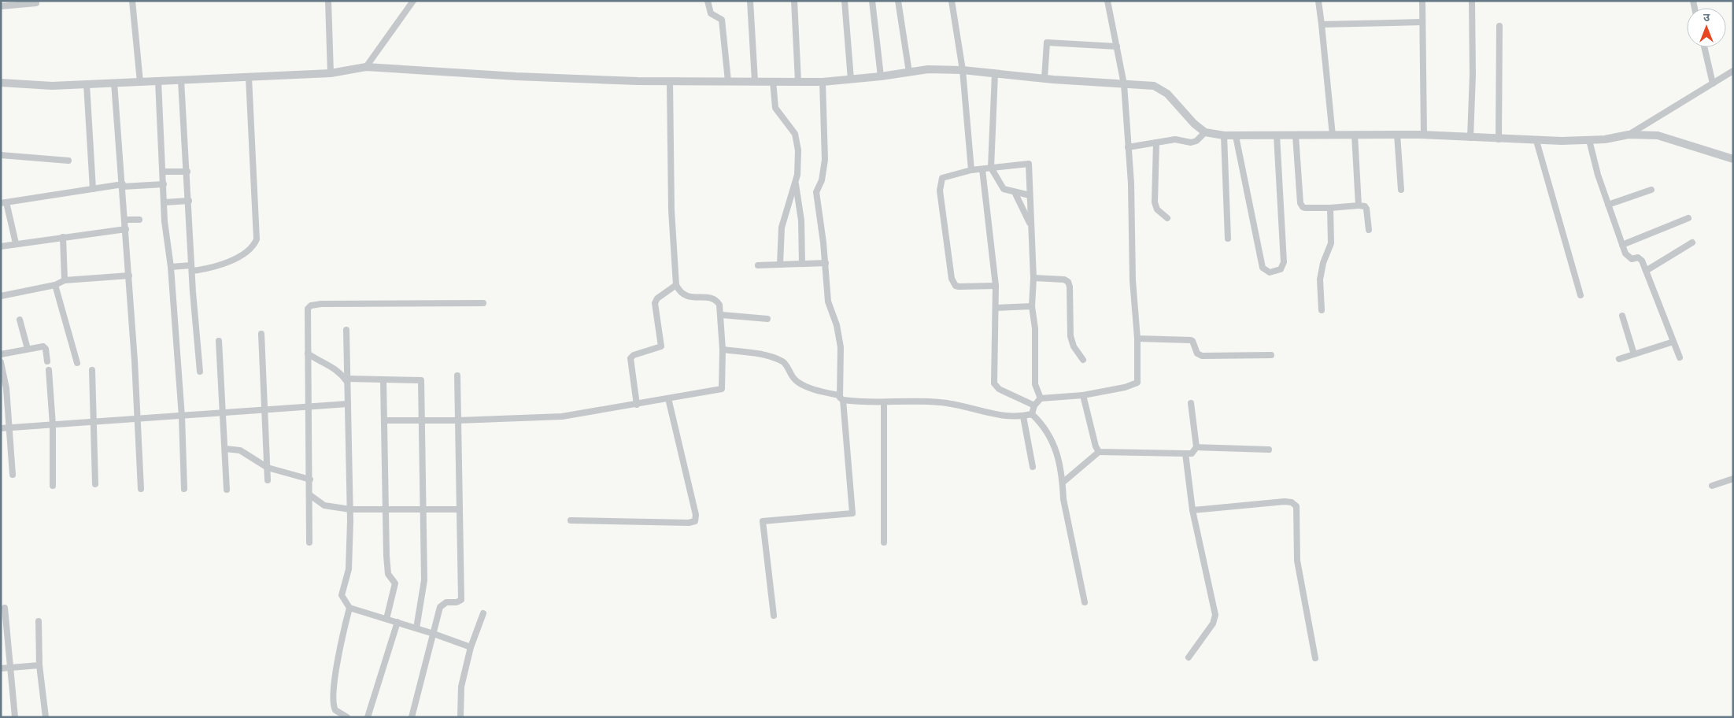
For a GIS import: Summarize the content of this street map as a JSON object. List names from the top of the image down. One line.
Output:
{"north":"top"}
